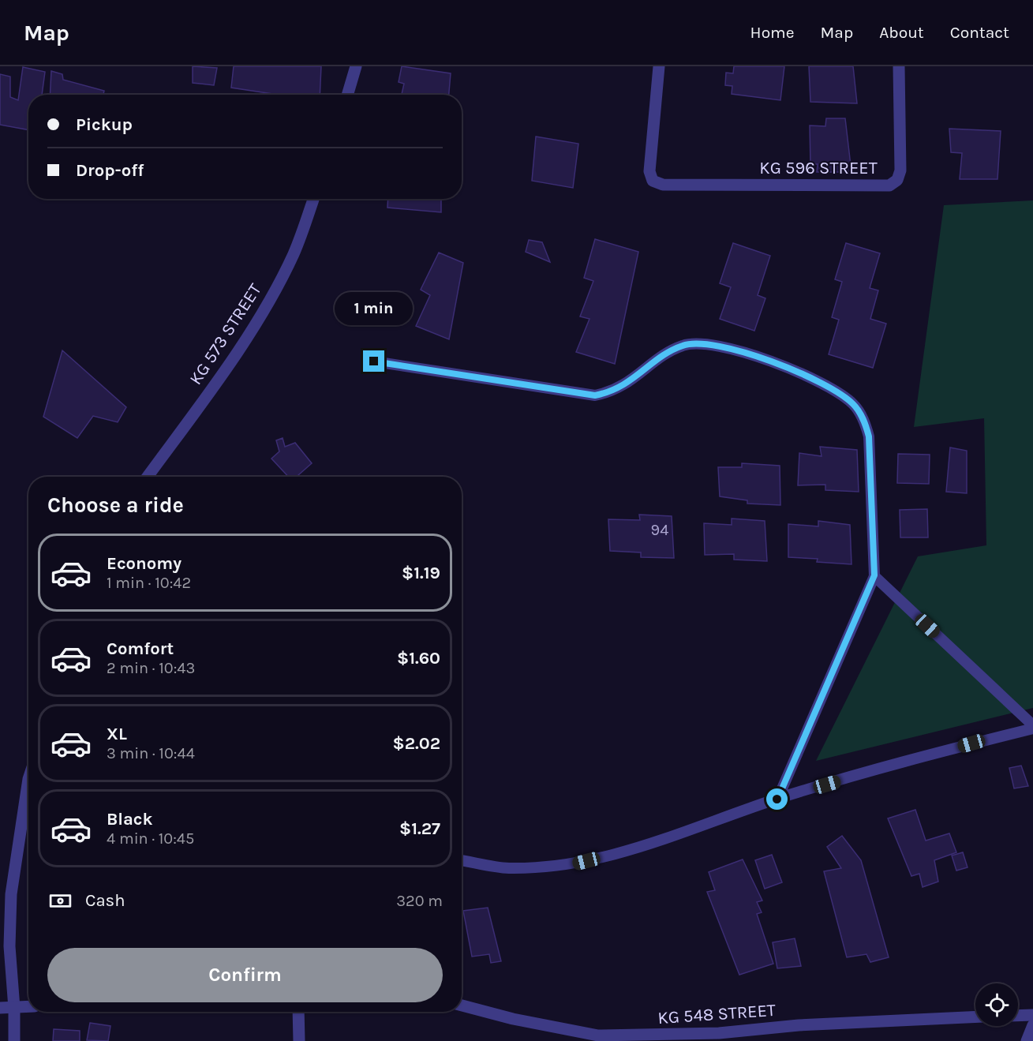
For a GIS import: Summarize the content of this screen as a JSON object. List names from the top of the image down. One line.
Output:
{"streets":{"street":["KG 596 STREET","KG 573 STREET","KG 548 STREET"]},"house_numbers":["94"],"page":{"header":"Map","nav":["Home","Map","About","Contact"],"banner":["Pickup","Drop-off"],"bubble":"1 min","heading":"Choose a ride","list":[{"name":"Economy","note":"1 min · 10:42","value":"$1.19"},{"name":"Comfort","note":"2 min · 10:43","value":"$1.60"},{"name":"XL","note":"3 min · 10:44","value":"$2.02"},{"name":"Black","note":"4 min · 10:45","value":"$1.27"}],"pay":["Cash","320 m"],"buttons":"Confirm"}}
